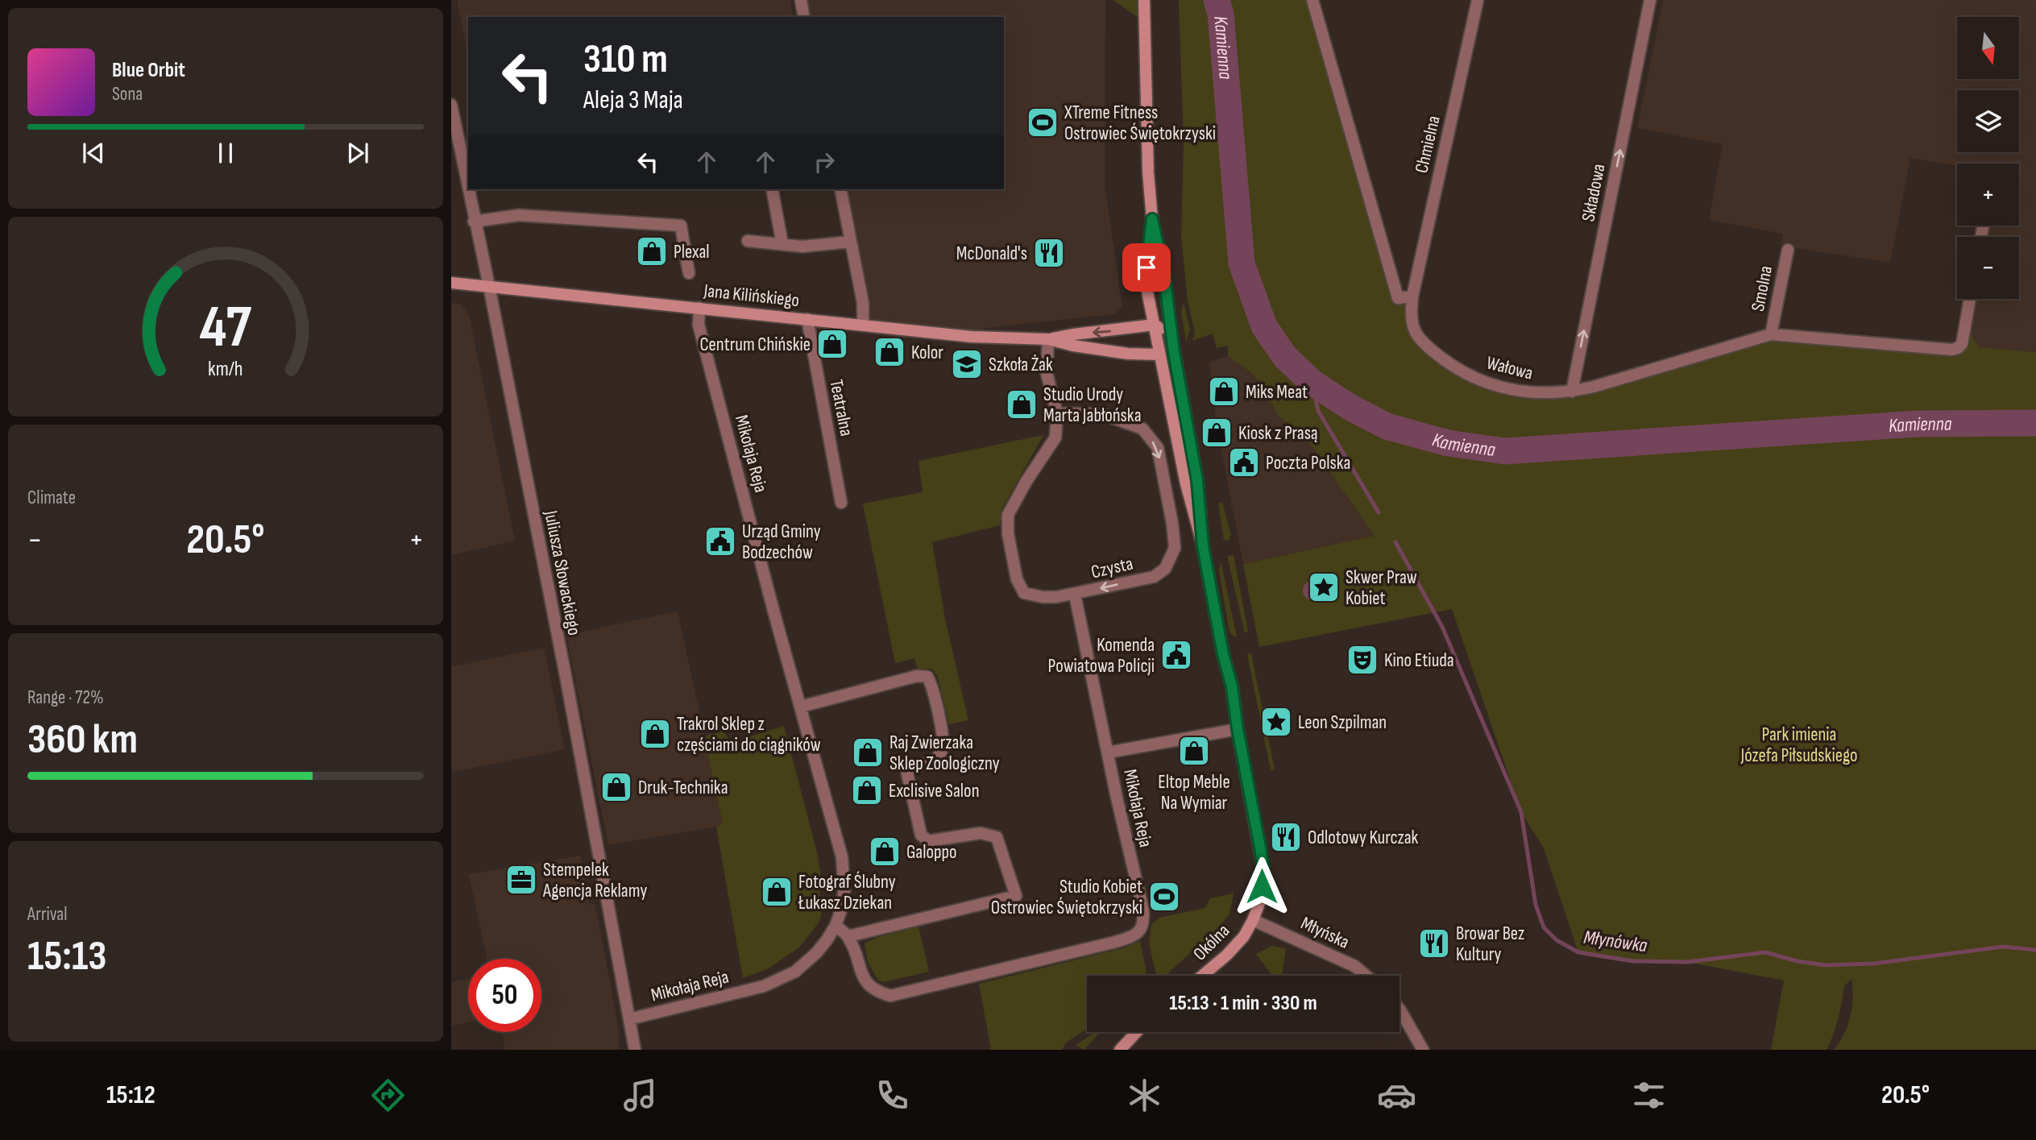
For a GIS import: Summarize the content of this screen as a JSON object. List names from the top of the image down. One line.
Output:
{"streets":{"main road":["Jana Kilińskiego","Okólna"],"street":["Chmielna","Składowa","Smolna","Wałowa","Teatralna","Mikołaja Reja","Czysta","Juliusza Słowackiego","Młyńska"]},"crossings":[["Chmielna","Wałowa"],["Składowa","Wałowa"],["Smolna","Wałowa"],["Jana Kilińskiego","Teatralna"],["Jana Kilińskiego","Mikołaja Reja"],["Jana Kilińskiego","Czysta"],["Jana Kilińskiego","Juliusza Słowackiego"],["Mikołaja Reja","Czysta"],["Mikołaja Reja","Juliusza Słowackiego"],["Młyńska","Okólna"]],"one_way":["Składowa"],"water":["Kamienna","Młynówka"],"parks":["Park imienia Józefa Piłsudskiego"],"places":{"sports":["XTreme Fitness Ostrowiec Świętokrzyski","Studio Kobiet Ostrowiec Świętokrzyski"],"shop":["Plexal","Centrum Chińskie","Kolor","Miks Meat","Studio Urody Marta Jabłońska","Kiosk z Prasą","Trakrol Sklep z częściami do ciągników","Eltop Meble Na Wymiar","Raj Zwierzaka Sklep Zoologiczny","Druk-Technika","Exclisive Salon","Galoppo","Fotograf Ślubny Łukasz Dziekan"],"restaurant":["McDonald's","Odlotowy Kurczak","Browar Bez Kultury"],"school or university":["Szkoła Żak"],"public building":["Poczta Polska","Urząd Gminy Bodzechów","Komenda Powiatowa Policji"],"place":["Skwer Praw Kobiet","Leon Szpilman"],"theatre":["Kino Etiuda"],"office":["Stempelek Agencja Reklamy"]},"north":"bottom","page":{"map_buttons":["+","−"],"turn":["310 m","Aleja 3 Maja"],"song":["Blue Orbit","Sona"],"tile":["Climate",["Range · 72%","360 km"],["Arrival","15:13"]],"heat":["−","20.5°","+"],"limit":"50","trip":"15:13 · 1 min · 330 m","tabs":["15:12","20.5°"],"gauge":["47","km/h"]}}
